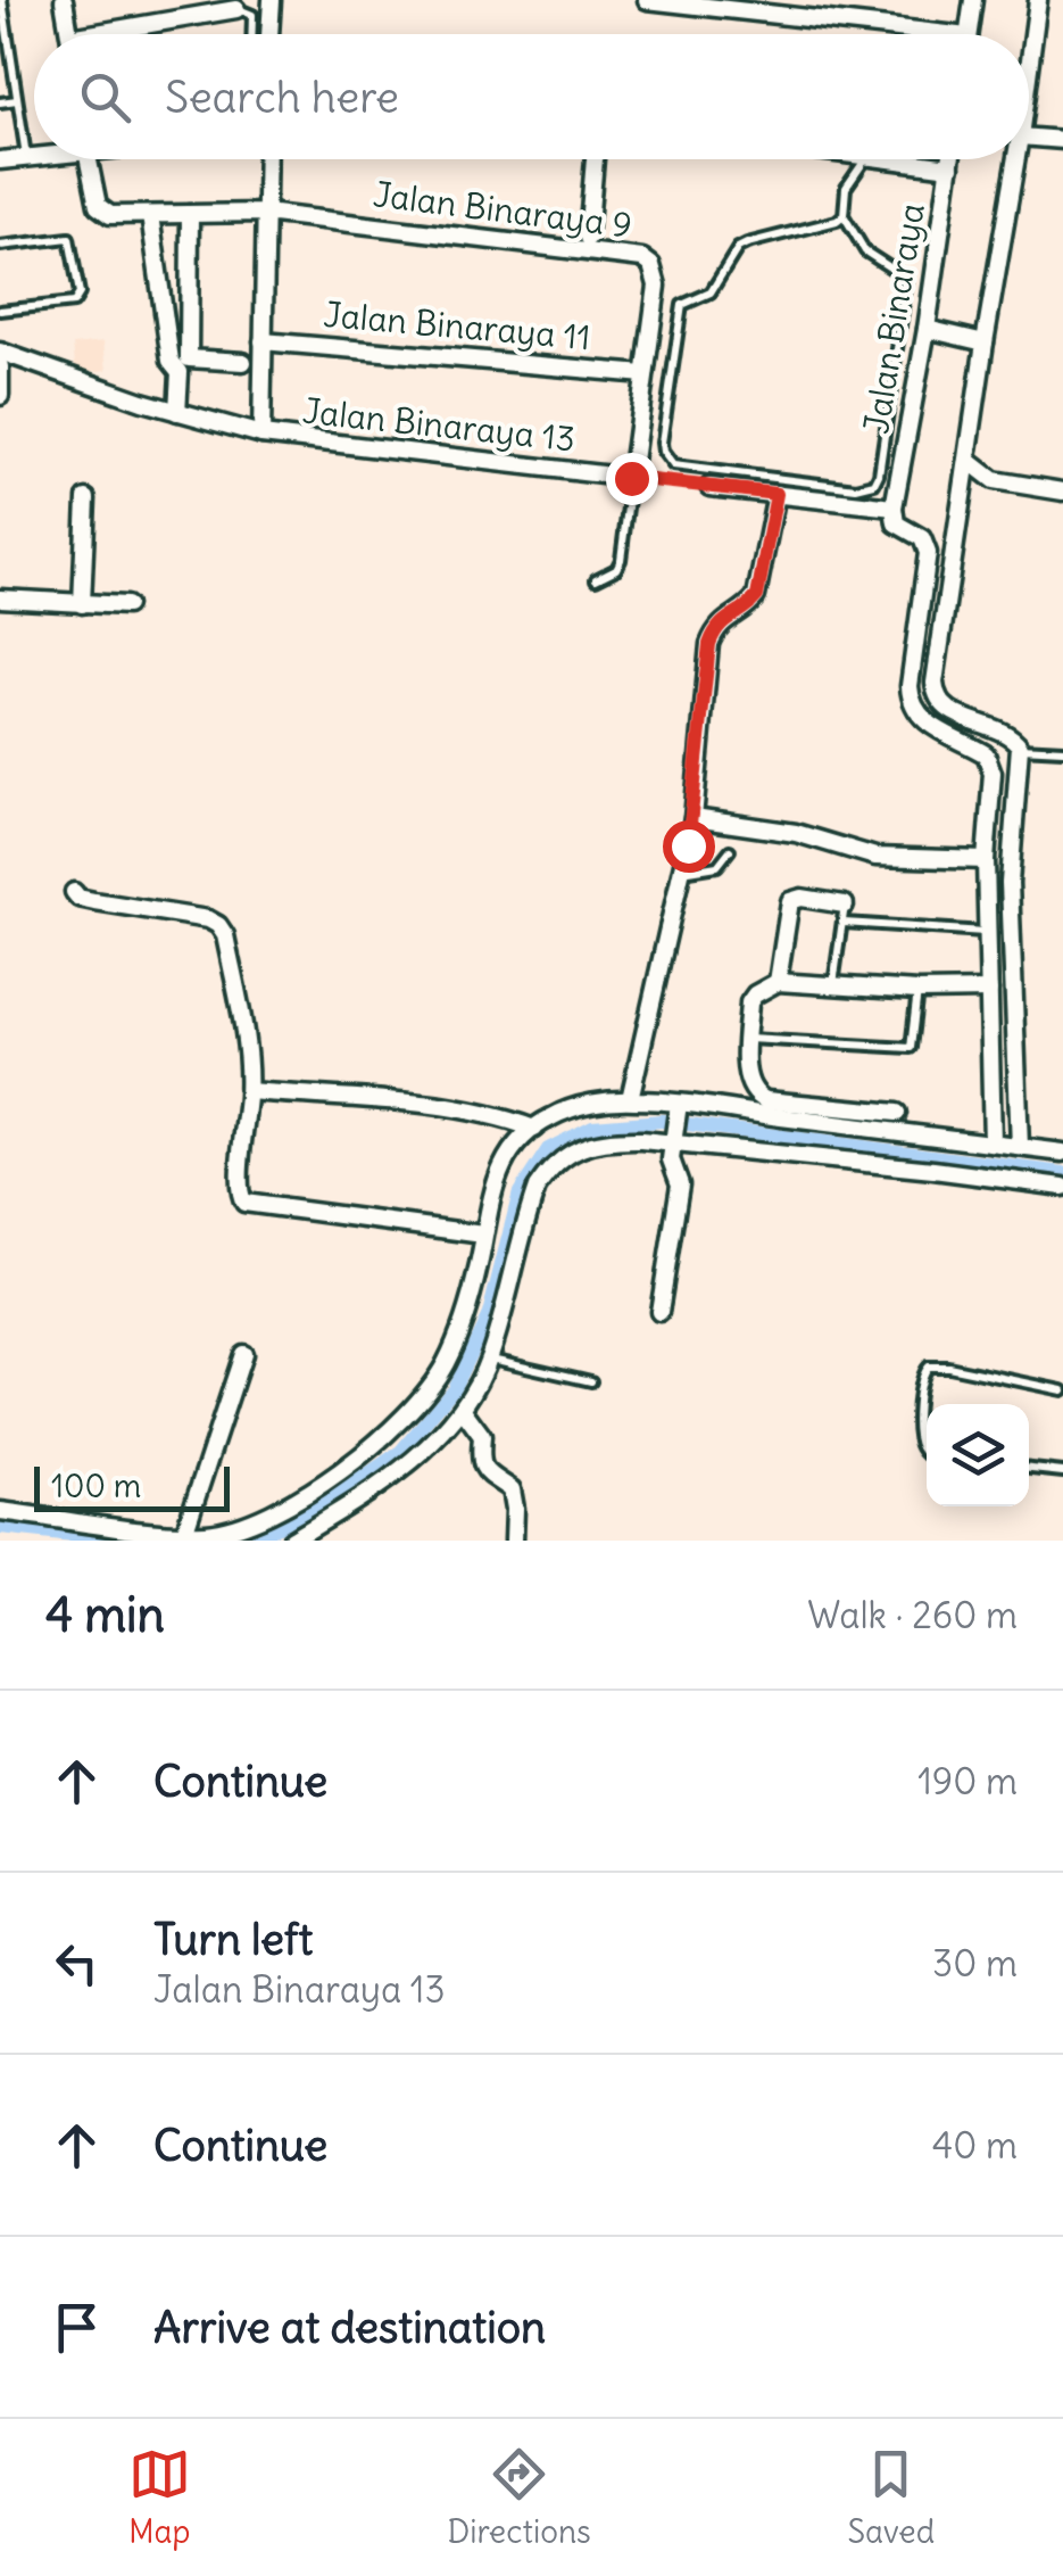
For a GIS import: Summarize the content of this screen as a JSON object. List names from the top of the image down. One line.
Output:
{"streets":{"street":["Jalan Binaraya 9","Jalan Binaraya","Jalan Binaraya 11","Jalan Binaraya 13"]},"crossings":[["Jalan Binaraya 9","Jalan Binaraya 11"],["Jalan Binaraya 9","Jalan Binaraya 13"],["Jalan Binaraya 11","Jalan Binaraya 13"]],"scale_bar":"100 m","page":{"search":"Search here","scale":"100 m","heading":["4 min","Walk · 260 m"],"list":[["Continue","190 m"],["Turn left","Jalan Binaraya 13","30 m"],["Continue","40 m"],"Arrive at destination"],"nav":["Map","Directions","Saved"]}}
